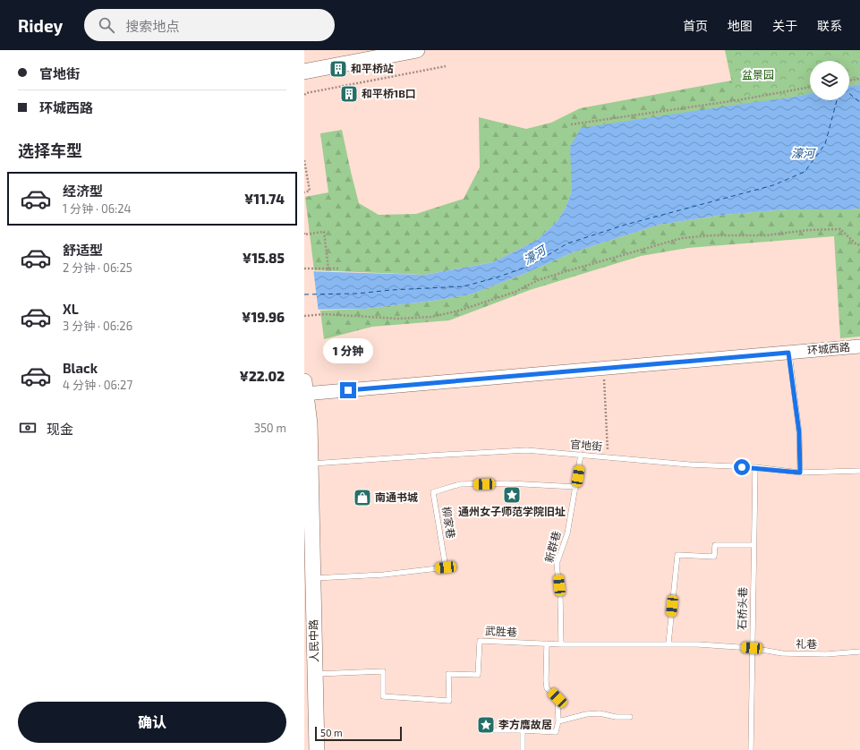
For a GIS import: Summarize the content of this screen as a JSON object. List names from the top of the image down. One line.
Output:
{"streets":{"main road":["人民中路"],"street":["环城西路"],"lane":["官地街","柳家巷","新群巷","石桥头巷","武胜巷","礼巷"]},"crossings":[["环城西路","人民中路"],["官地街","新群巷"],["官地街","石桥头巷"],["官地街","人民中路"],["柳家巷","新群巷"],["柳家巷","人民中路"],["新群巷","武胜巷"],["石桥头巷","武胜巷"],["石桥头巷","礼巷"],["武胜巷","人民中路"],["武胜巷","礼巷"]],"water":["濠河"],"parks":["盆景园"],"places":{"building":["和平桥站","和平桥1B口"],"place":["通州女子师范学院旧址","李方膺故居"],"shop":["南通书城"]},"scale_bar":"50 m","page":{"header":"Ridey","search":"搜索地点","nav":["首页","地图","关于","联系"],"banner":["官地街","环城西路"],"heading":"选择车型","list":[{"name":"经济型","note":"1 分钟 · 06:24","value":"¥11.74"},{"name":"舒适型","note":"2 分钟 · 06:25","value":"¥15.85"},{"name":"XL","note":"3 分钟 · 06:26","value":"¥19.96"},{"name":"Black","note":"4 分钟 · 06:27","value":"¥22.02"}],"bubble":"1 分钟","pay":["现金","350 m"],"buttons":"确认","scale":"50 m"}}
